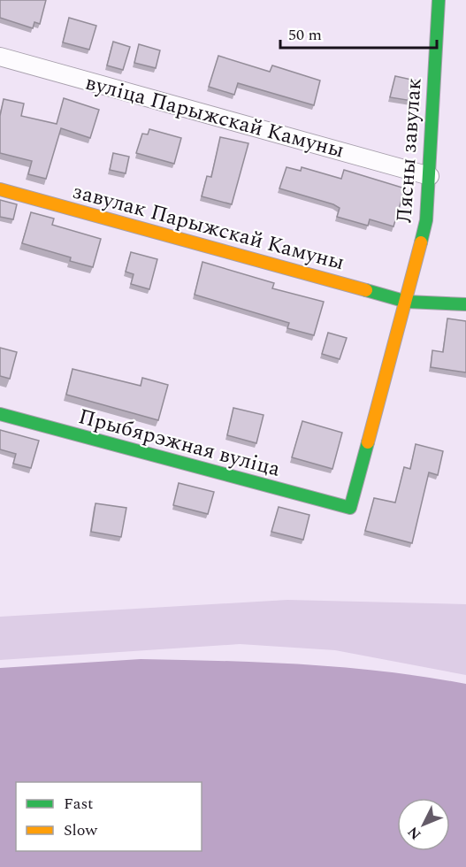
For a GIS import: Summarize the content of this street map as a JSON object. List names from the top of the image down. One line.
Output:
{"streets":{"street":["вуліца Парыжскай Камуны","Лясны завулак","завулак Парыжскай Камуны","Прыбярэжная вуліца"]},"crossings":[["вуліца Парыжскай Камуны","Лясны завулак"],["Лясны завулак","завулак Парыжскай Камуны"],["Лясны завулак","Прыбярэжная вуліца"]],"legend":["Fast","Slow"],"scale_bar":"50 m","north":"bottom left"}
